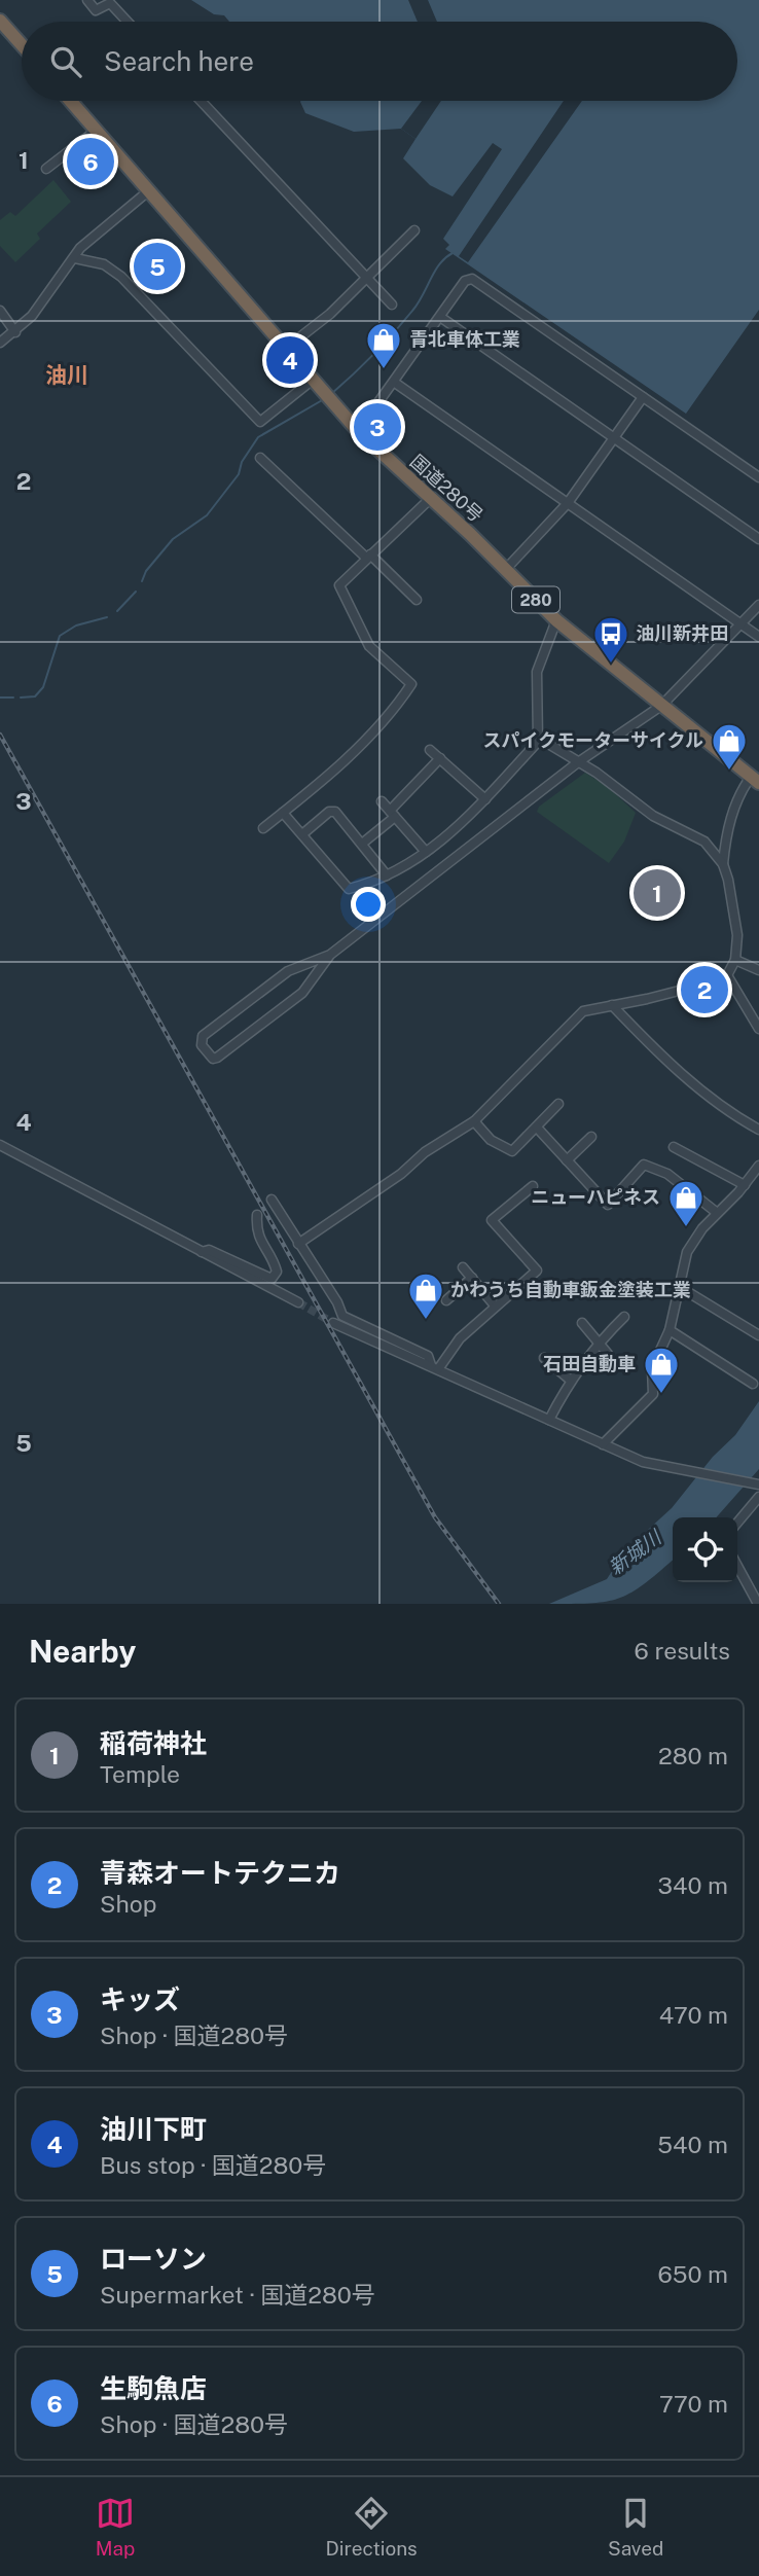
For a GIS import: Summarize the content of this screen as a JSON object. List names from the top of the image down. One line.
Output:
{"streets":{"highway":["国道280号","280"]},"districts":["油川"],"water":["新城川"],"places":{"shop":["青北車体工業","スパイクモーターサイクル","ニューハピネス","かわうち自動車鈑金塗装工業","石田自動車"],"bus stop":["油川新井田"]},"page":{"search":"Search here","pins":["6","5","4","3","1","2"],"heading":["Nearby","6 results"],"list":[{"mark":"1","name":"稲荷神社","note":"Temple","value":"280 m"},{"mark":"2","name":"青森オートテクニカ","note":"Shop","value":"340 m"},{"mark":"3","name":"キッズ","note":"Shop · 国道280号","value":"470 m"},{"mark":"4","name":"油川下町","note":"Bus stop · 国道280号","value":"540 m"},{"mark":"5","name":"ローソン","note":"Supermarket · 国道280号","value":"650 m"},{"mark":"6","name":"生駒魚店","note":"Shop · 国道280号","value":"770 m"}],"nav":["Map","Directions","Saved"]},"grid":{"rows":["1","2","3","4","5"]}}
